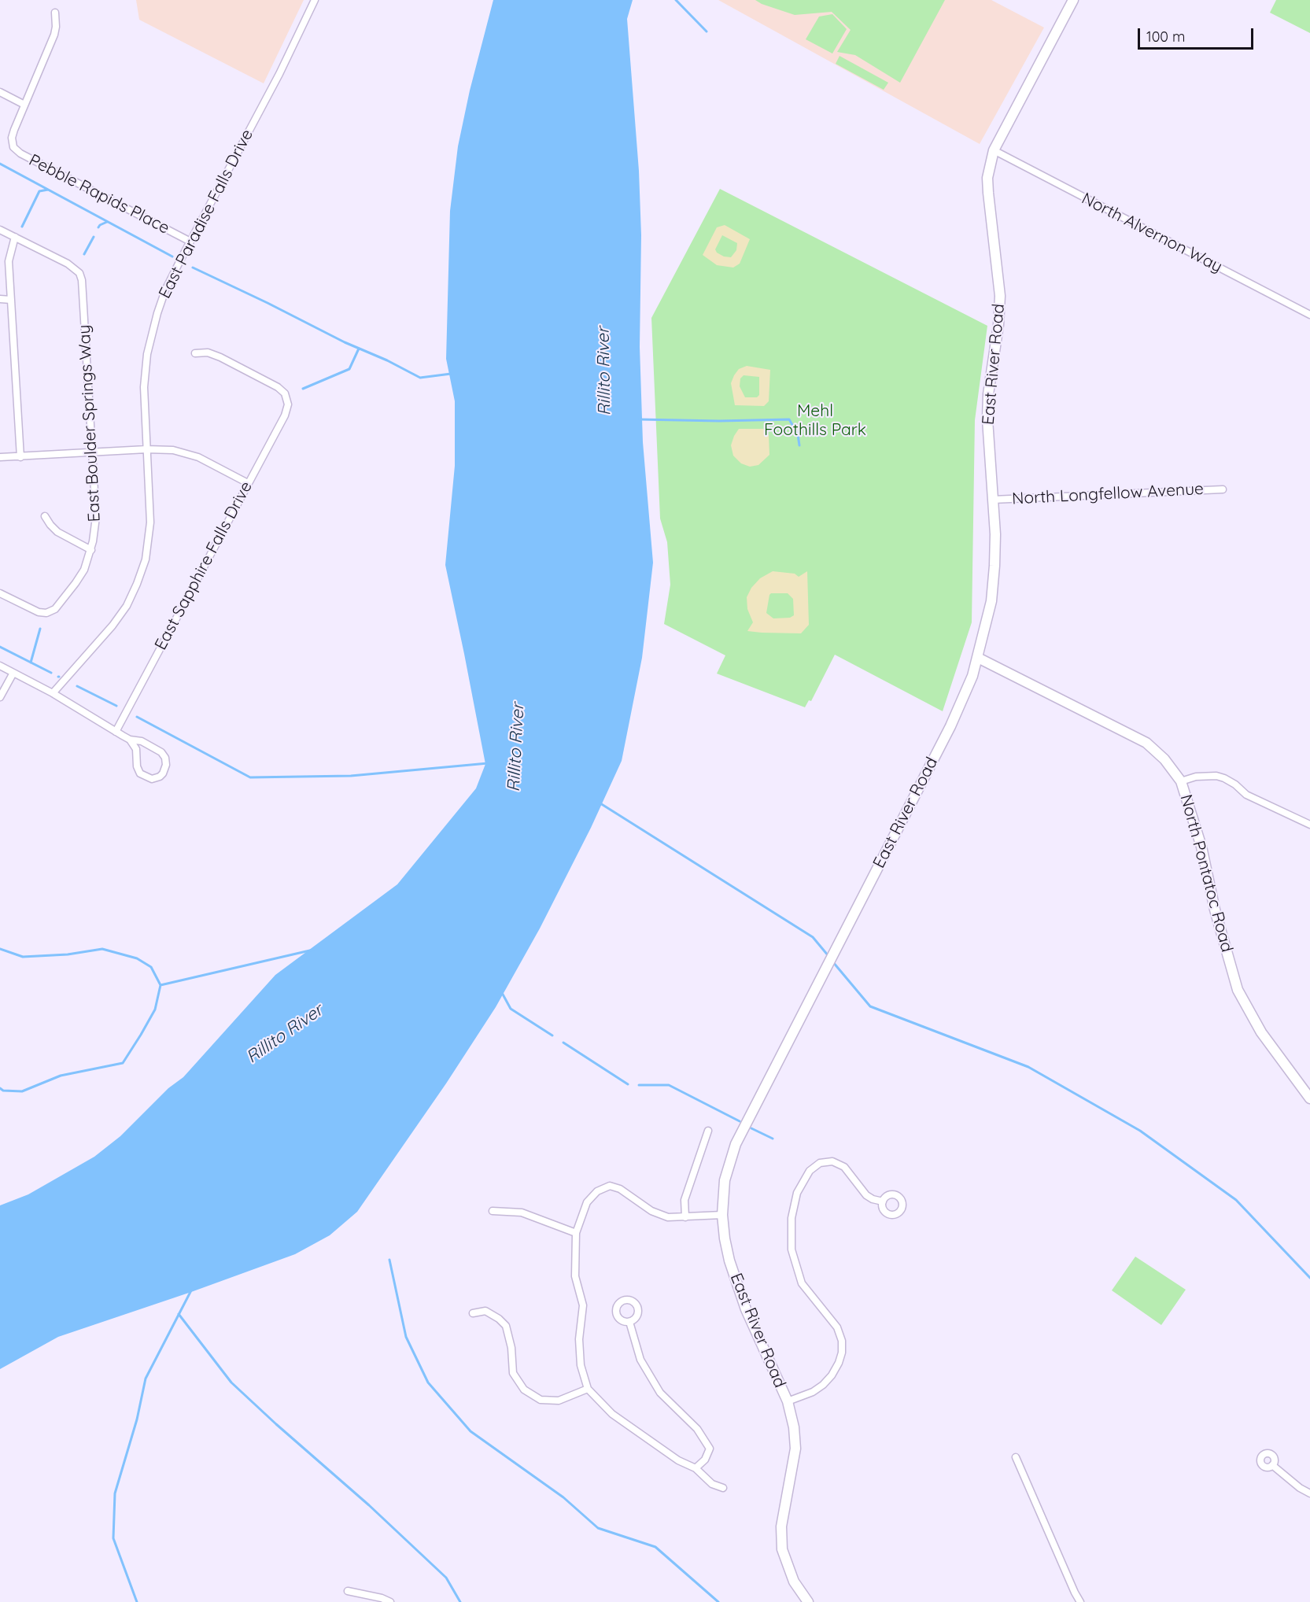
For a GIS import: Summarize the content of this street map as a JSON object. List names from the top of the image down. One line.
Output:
{"streets":{"street":["Pebble Rapids Place","East Paradise Falls Drive","North Alvernon Way","East River Road","East Boulder Springs Way","North Longfellow Avenue","East Sapphire Falls Drive","North Pontatoc Road"]},"crossings":[["Pebble Rapids Place","East Paradise Falls Drive"],["North Alvernon Way","East River Road"],["East River Road","North Longfellow Avenue"],["East River Road","North Pontatoc Road"]],"water":["Rillito River"],"parks":["Mehl Foothills Park"],"scale_bar":"100 m"}
